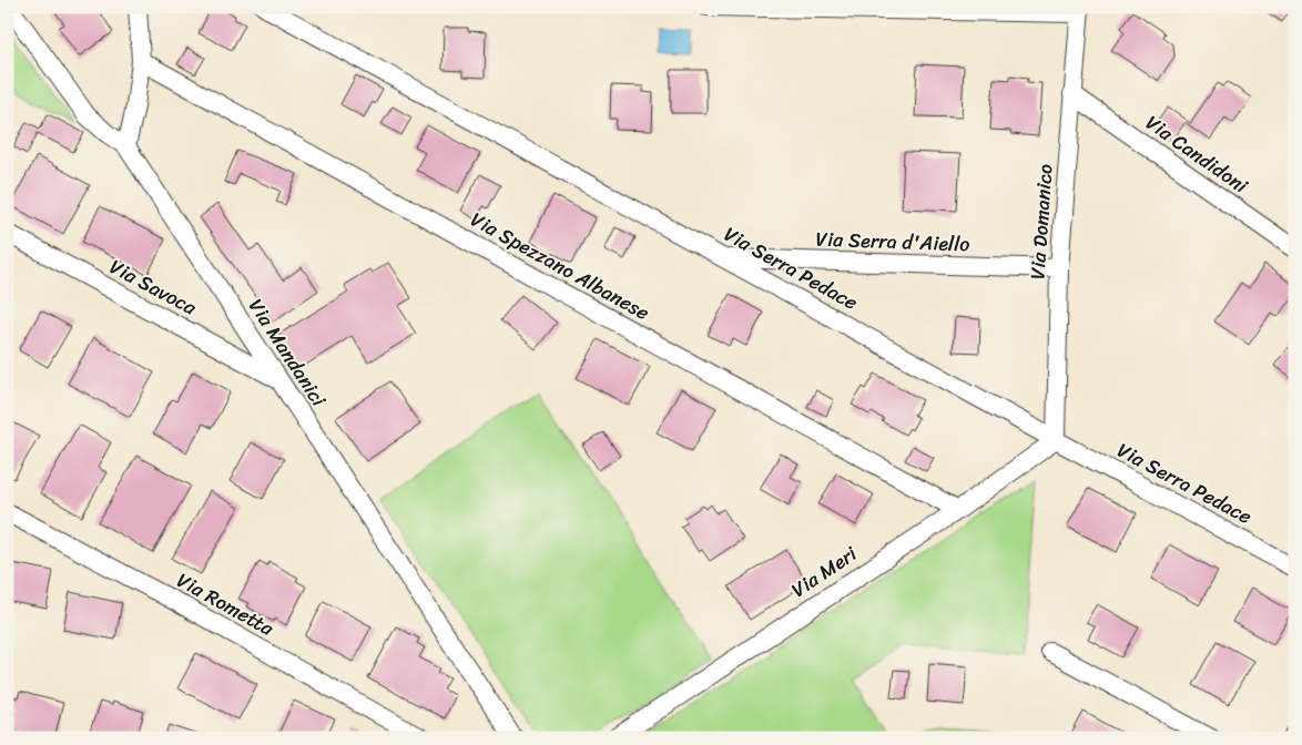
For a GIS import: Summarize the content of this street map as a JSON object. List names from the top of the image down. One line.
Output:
{"streets":{"street":["Via Candidoni","Via Domanico","Via Serra d'Aiello","Via Spezzano Albanese","Via Serra Pedace","Via Savoca","Via Mandanici","Via Meri","Via Rometta"]},"crossings":[["Via Candidoni","Via Domanico"],["Via Domanico","Via Serra d'Aiello"],["Via Domanico","Via Serra Pedace"],["Via Domanico","Via Meri"],["Via Serra d'Aiello","Via Serra Pedace"],["Via Spezzano Albanese","Via Meri"],["Via Serra Pedace","Via Meri"],["Via Savoca","Via Mandanici"]]}
